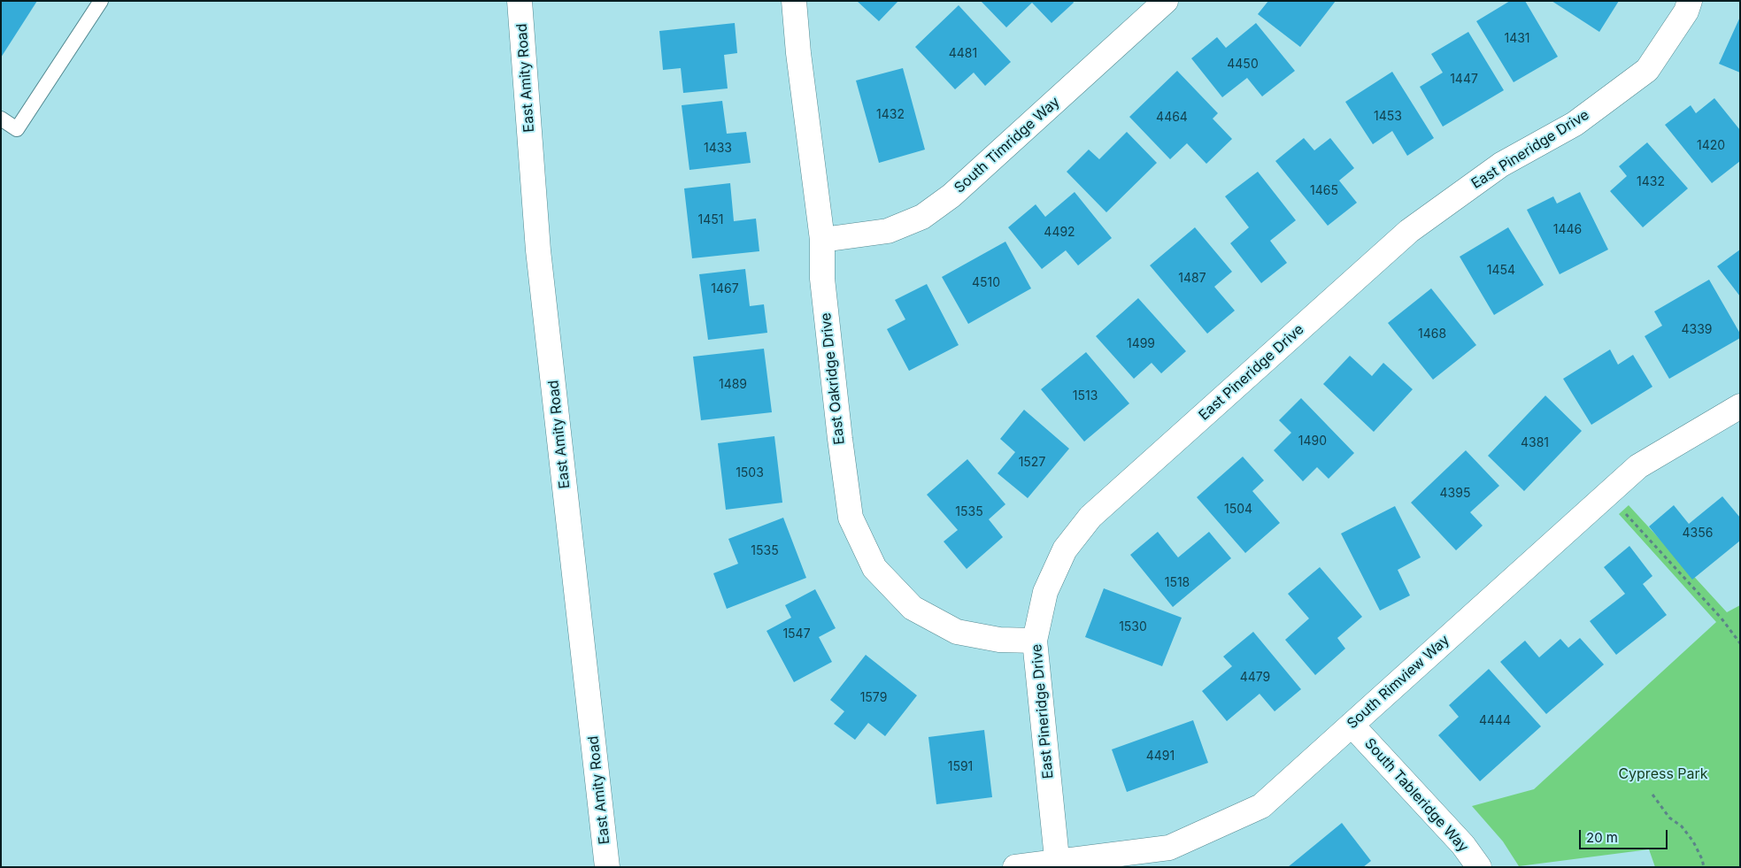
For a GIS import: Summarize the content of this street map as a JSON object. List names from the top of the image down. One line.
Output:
{"streets":{"street":["East Amity Road","South Timridge Way","East Pineridge Drive","East Oakridge Drive","South Rimview Way","South Tableridge Way"]},"crossings":[["South Timridge Way","East Oakridge Drive"],["East Pineridge Drive","East Oakridge Drive"],["East Pineridge Drive","South Rimview Way"],["South Rimview Way","South Tableridge Way"]],"parks":["Cypress Park"],"house_numbers":["1431","4481","4450","1447","1432","1453","4464","1420","1433","1432","1465","1451","1446","4492","1454","1487","4510","1467","4339","1468","1499","1489","1513","1490","4381","1527","1503","4395","1504","1535","4356","1535","1518","1530","1547","4479","1579","4444","4491","1591"],"scale_bar":"20 m"}
